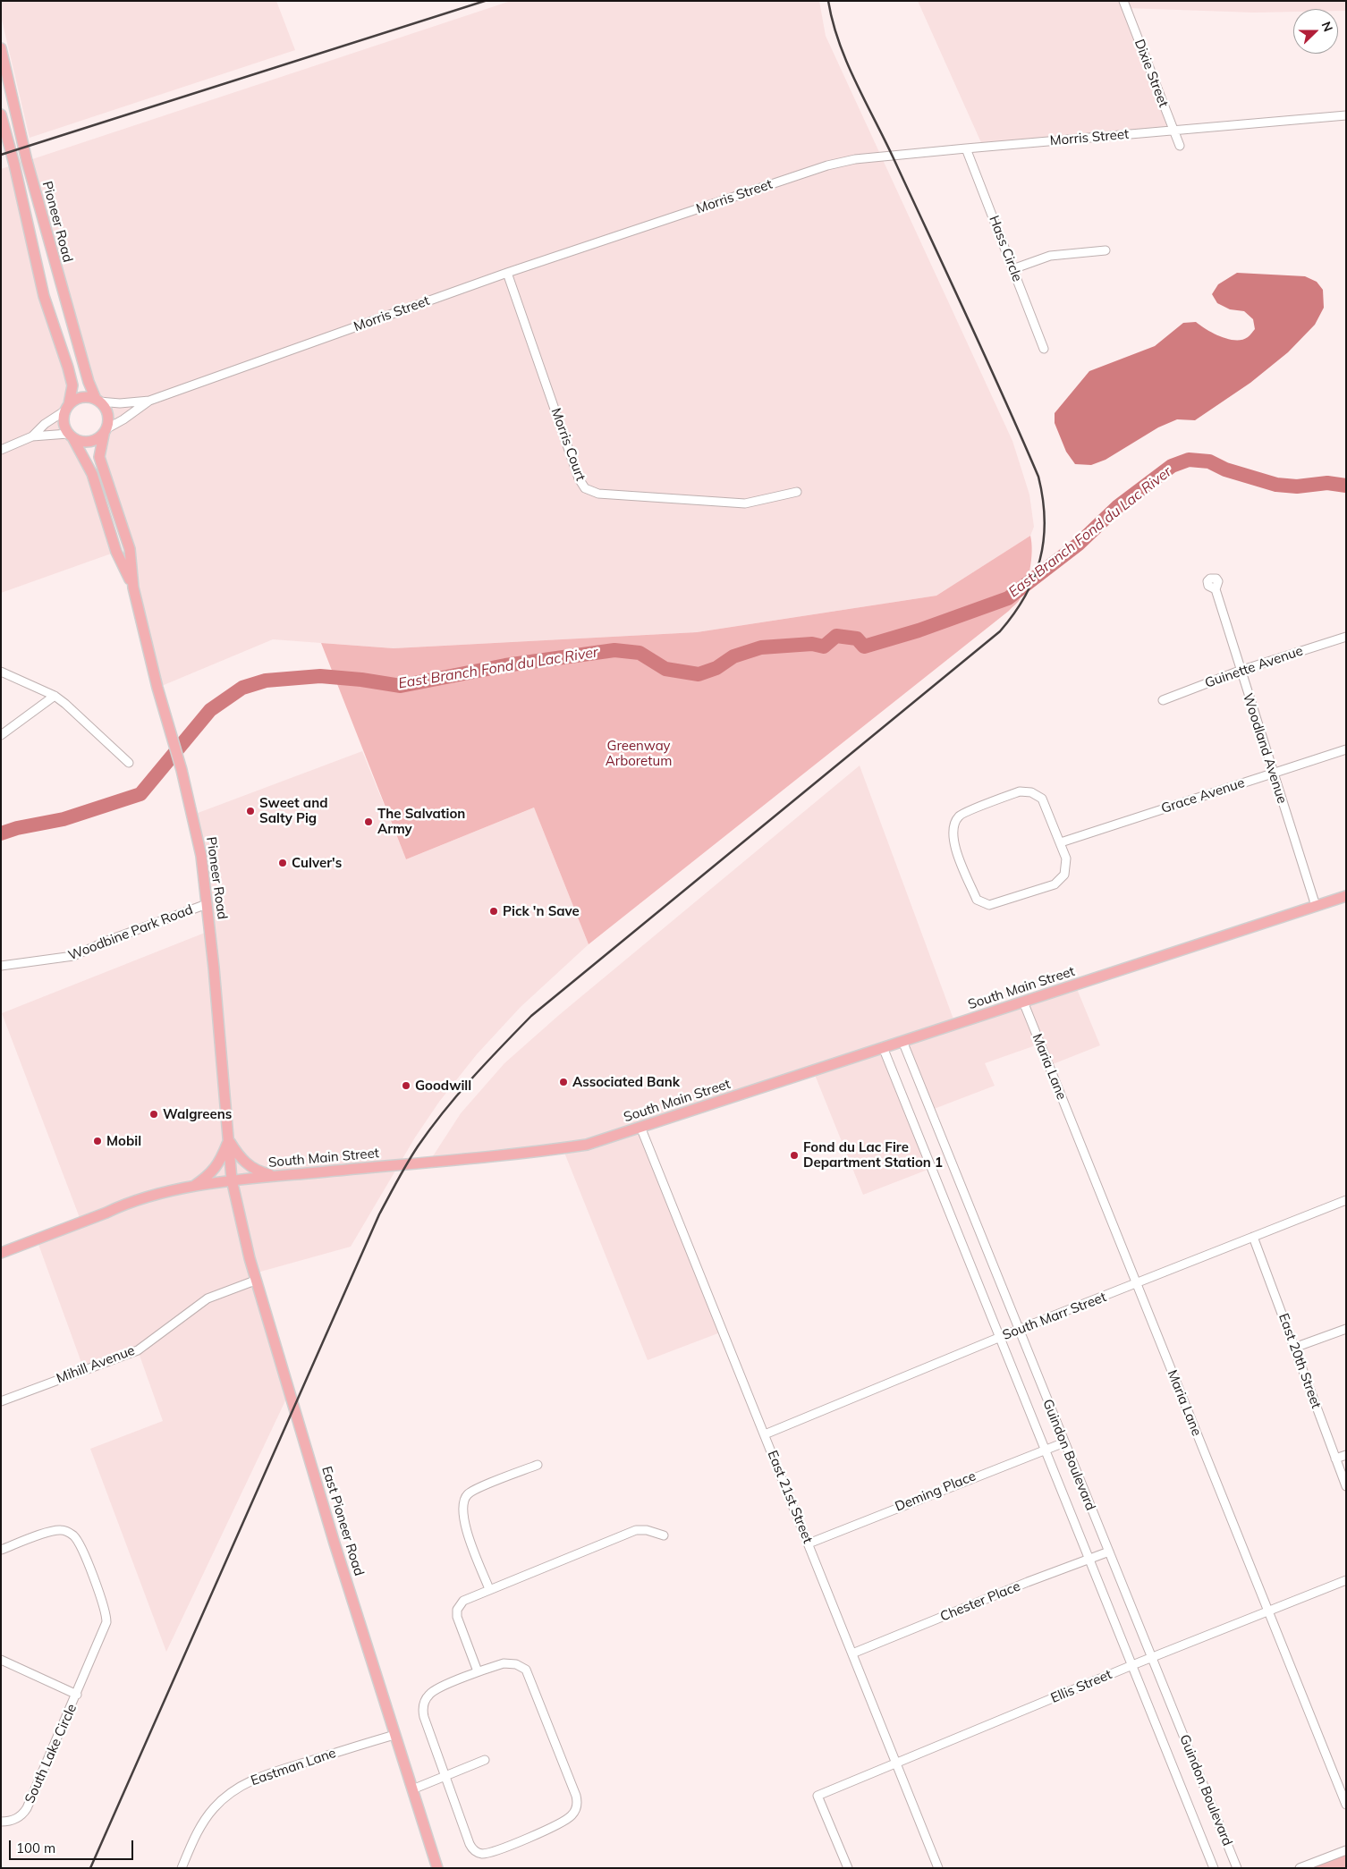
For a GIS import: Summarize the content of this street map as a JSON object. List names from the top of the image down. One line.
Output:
{"streets":{"main road":["Pioneer Road","South Main Street","East Pioneer Road"],"street":["Dixie Street","Morris Street","Hass Circle","Morris Court","Guinette Avenue","Woodland Avenue","Grace Avenue","Woodbine Park Road","Maria Lane","South Marr Street","East 20th Street","Mihill Avenue","Guindon Boulevard","Deming Place","East 21st Street","Chester Place","Ellis Street","South Lake Circle","Eastman Lane"]},"crossings":[["Dixie Street","Morris Street"],["Morris Street","Pioneer Road"],["Morris Street","Hass Circle"],["Morris Street","Morris Court"],["Pioneer Road","Woodbine Park Road"],["Pioneer Road","South Main Street"],["Pioneer Road","East Pioneer Road"],["Guinette Avenue","Woodland Avenue"],["Woodland Avenue","Grace Avenue"],["Woodland Avenue","South Main Street"],["South Main Street","Maria Lane"],["South Main Street","Guindon Boulevard"],["South Main Street","East 21st Street"],["South Main Street","East Pioneer Road"],["Maria Lane","South Marr Street"],["Maria Lane","Ellis Street"],["South Marr Street","East 20th Street"],["South Marr Street","Guindon Boulevard"],["South Marr Street","East 21st Street"],["Mihill Avenue","East Pioneer Road"],["Guindon Boulevard","Deming Place"],["Guindon Boulevard","Chester Place"],["Guindon Boulevard","Ellis Street"],["Deming Place","East 21st Street"],["East 21st Street","Chester Place"],["East 21st Street","Ellis Street"],["East Pioneer Road","Eastman Lane"]],"water":["East Branch Fond du Lac River"],"parks":["Greenway Arboretum"],"places":["Sweet and Salty Pig","The Salvation Army","Culver's","Pick 'n Save","Associated Bank","Goodwill","Walgreens","Mobil","Fond du Lac Fire Department Station 1"],"scale_bar":"100 m","north":"right"}
